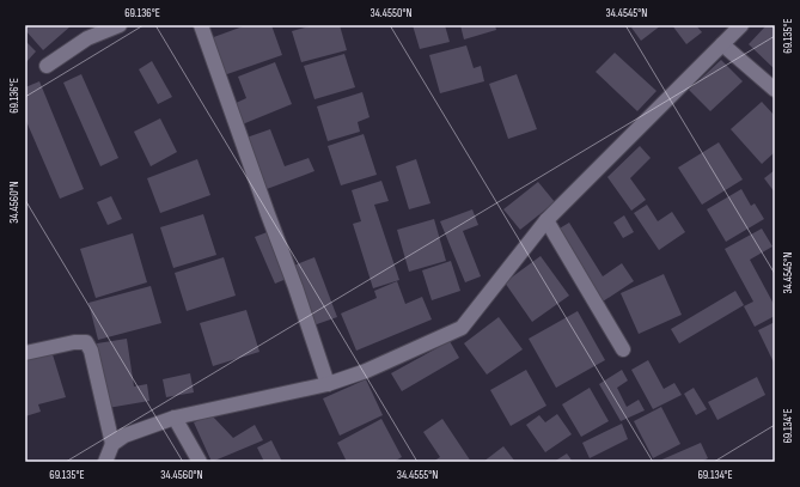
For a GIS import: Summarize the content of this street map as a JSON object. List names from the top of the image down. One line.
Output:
{"coordinates":["69.136°E","34.4550°N","34.4545°N","69.135°E","34.4560°N","69.134°E","34.4555°N"]}
